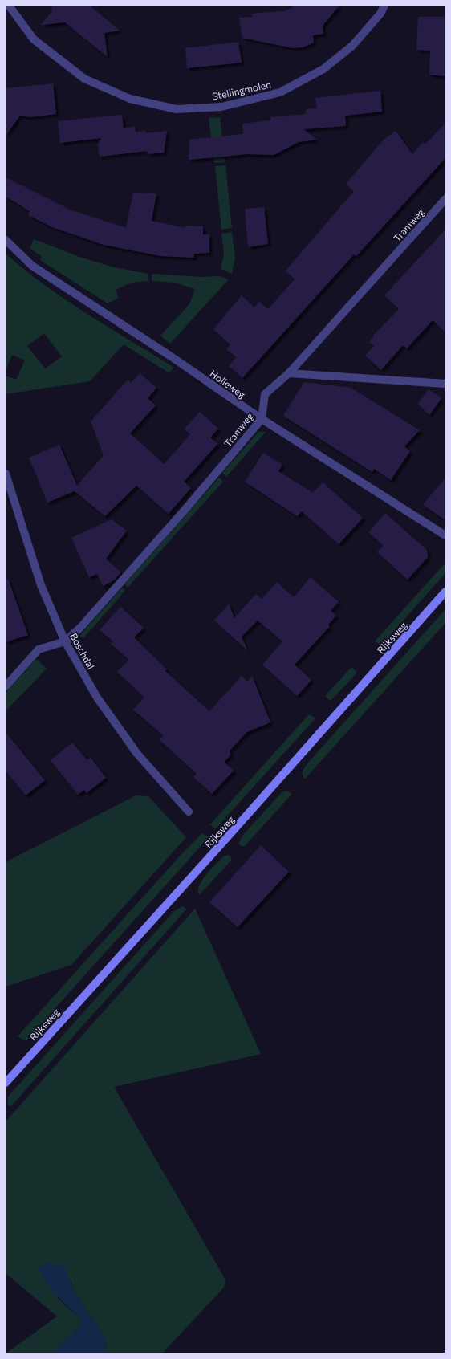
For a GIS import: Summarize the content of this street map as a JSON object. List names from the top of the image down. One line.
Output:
{"streets":{"main road":["Rijksweg"],"street":["Stellingmolen","Tramweg","Holleweg","Boschdal"]},"crossings":[["Tramweg","Holleweg"],["Tramweg","Boschdal"]]}
